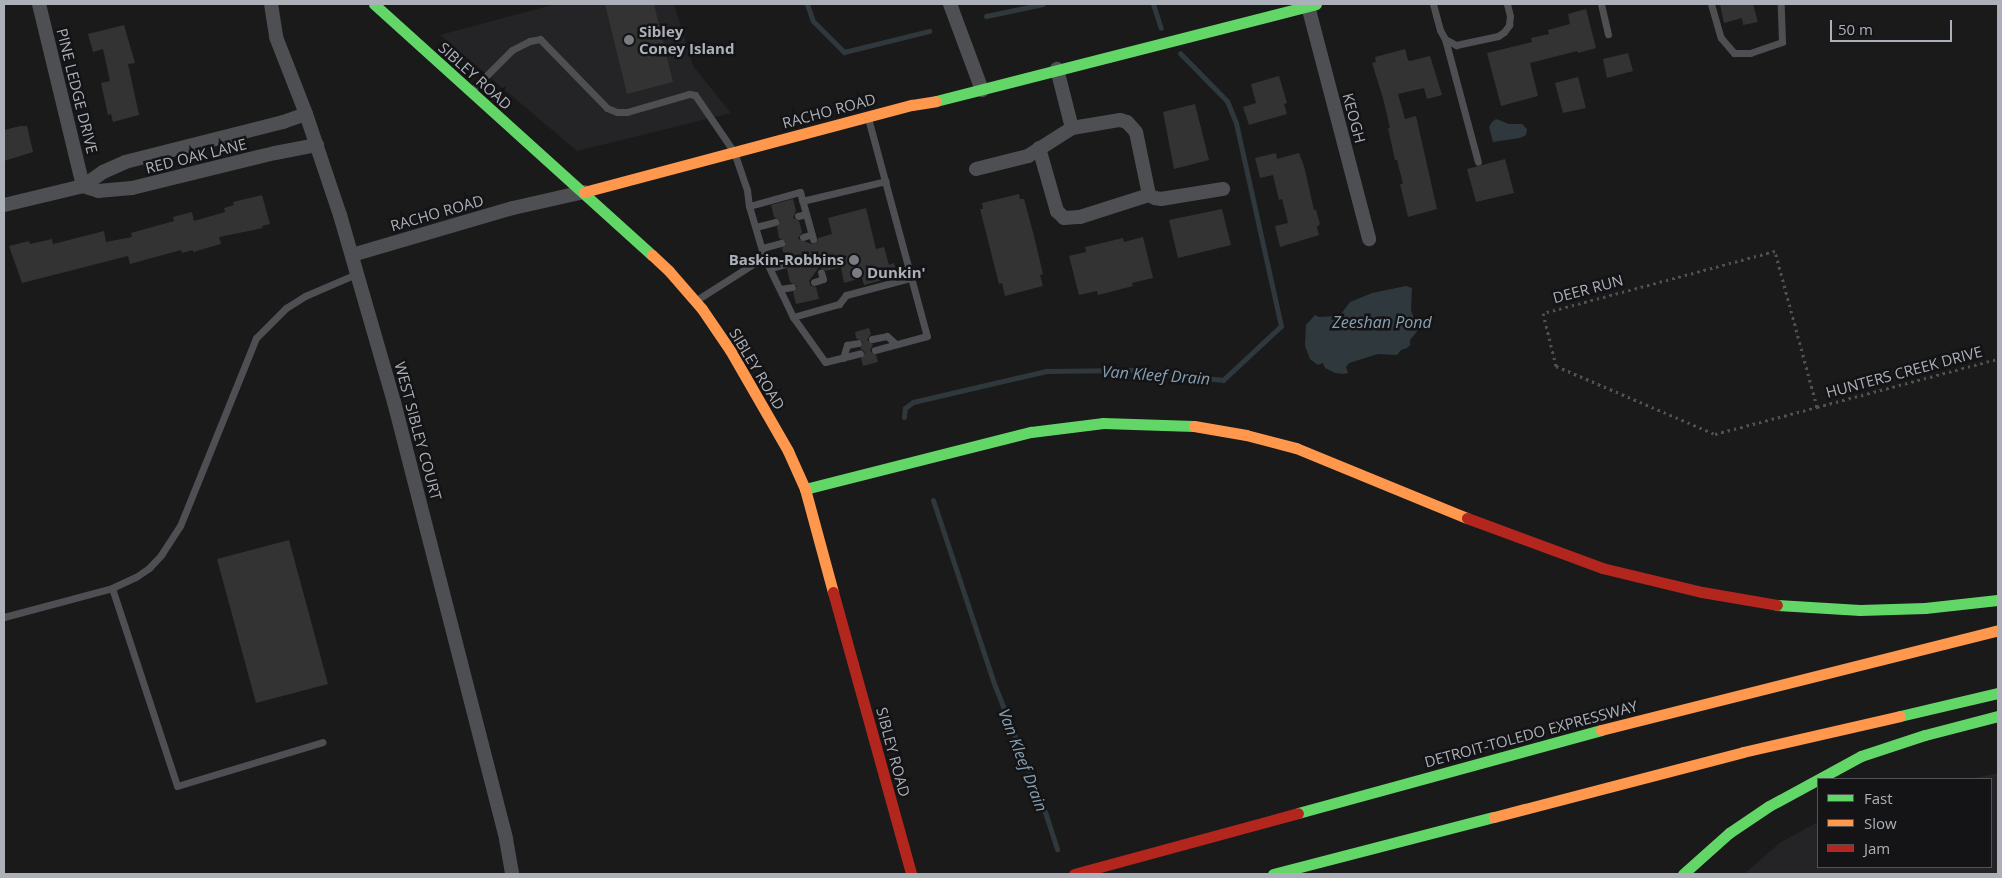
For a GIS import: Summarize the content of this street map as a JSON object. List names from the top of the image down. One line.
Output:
{"streets":{"main road":["SIBLEY ROAD","RACHO ROAD","DETROIT-TOLEDO EXPRESSWAY"],"street":["PINE LEDGE DRIVE","KEOGH","RED OAK LANE","WEST SIBLEY COURT"],"path":["DEER RUN","HUNTERS CREEK DRIVE"]},"crossings":[["SIBLEY ROAD","RACHO ROAD"],["PINE LEDGE DRIVE","RED OAK LANE"],["RACHO ROAD","KEOGH"],["RACHO ROAD","WEST SIBLEY COURT"],["RED OAK LANE","WEST SIBLEY COURT"],["DEER RUN","HUNTERS CREEK DRIVE"]],"water":["Zeeshan Pond","Van Kleef Drain"],"places":["Sibley Coney Island","Baskin-Robbins","Dunkin'"],"legend":["Fast","Slow","Jam"],"scale_bar":"50 m"}
